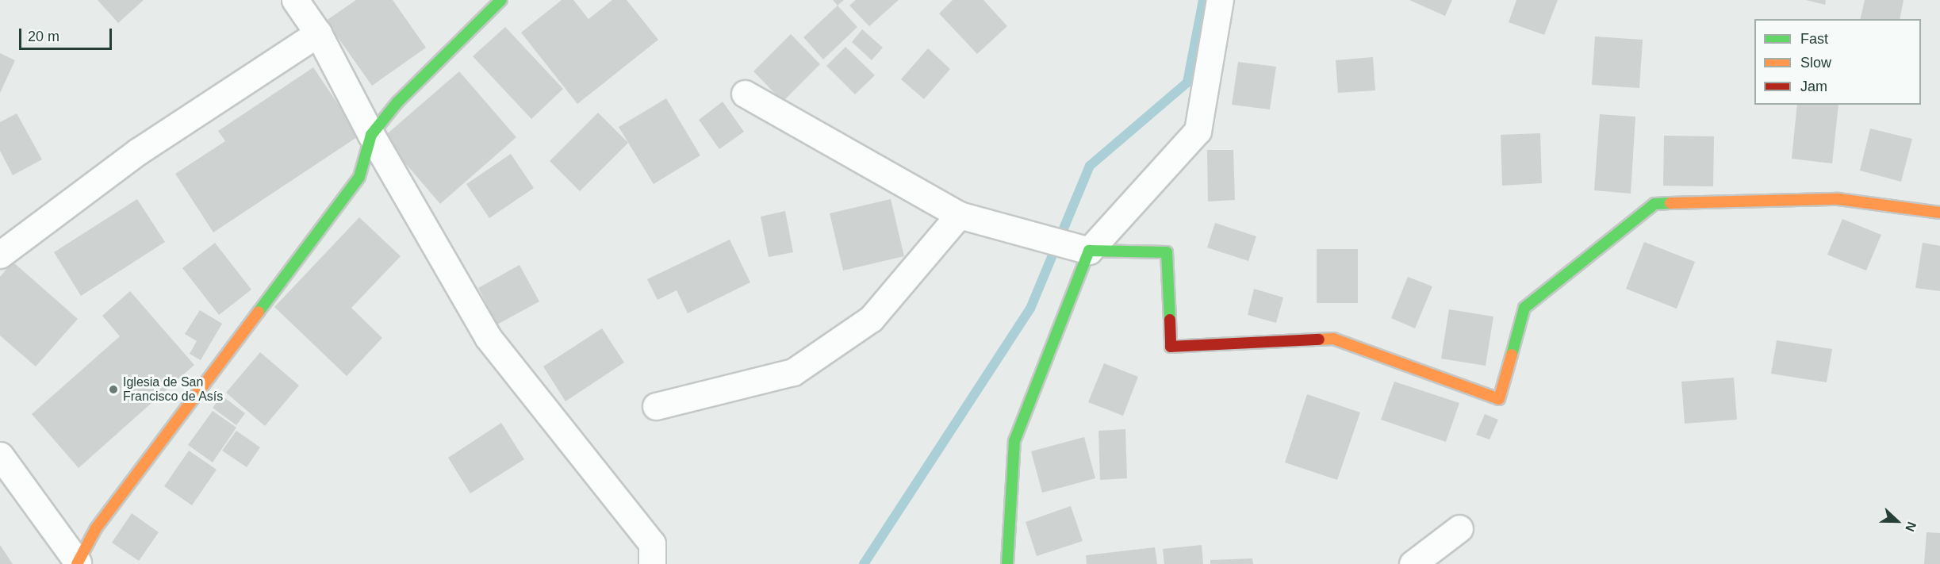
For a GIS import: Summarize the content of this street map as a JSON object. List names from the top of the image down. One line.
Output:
{"places":["Iglesia de San Francisco de Asís"],"legend":["Fast","Slow","Jam"],"scale_bar":"20 m","north":"right"}
